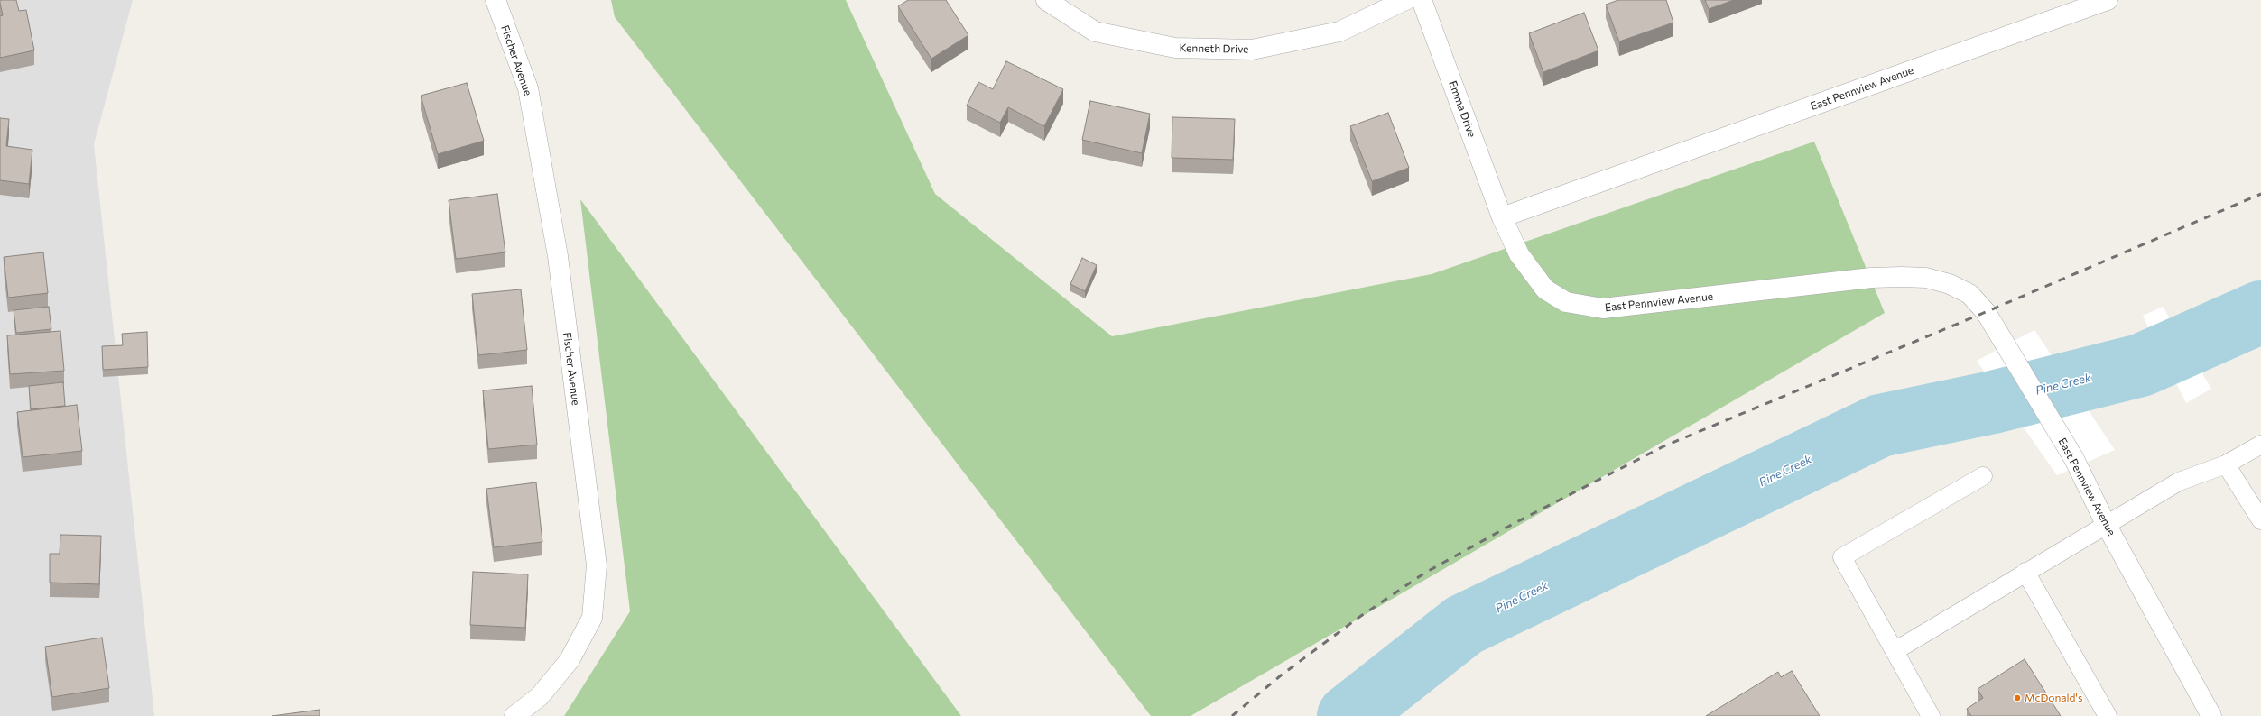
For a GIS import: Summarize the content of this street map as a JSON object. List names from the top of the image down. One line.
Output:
{"streets":{"street":["Kenneth Drive","Fischer Avenue","East Pennview Avenue","Emma Drive"]},"crossings":[["East Pennview Avenue","Emma Drive"]],"water":["Pine Creek"],"places":["McDonald's"]}
